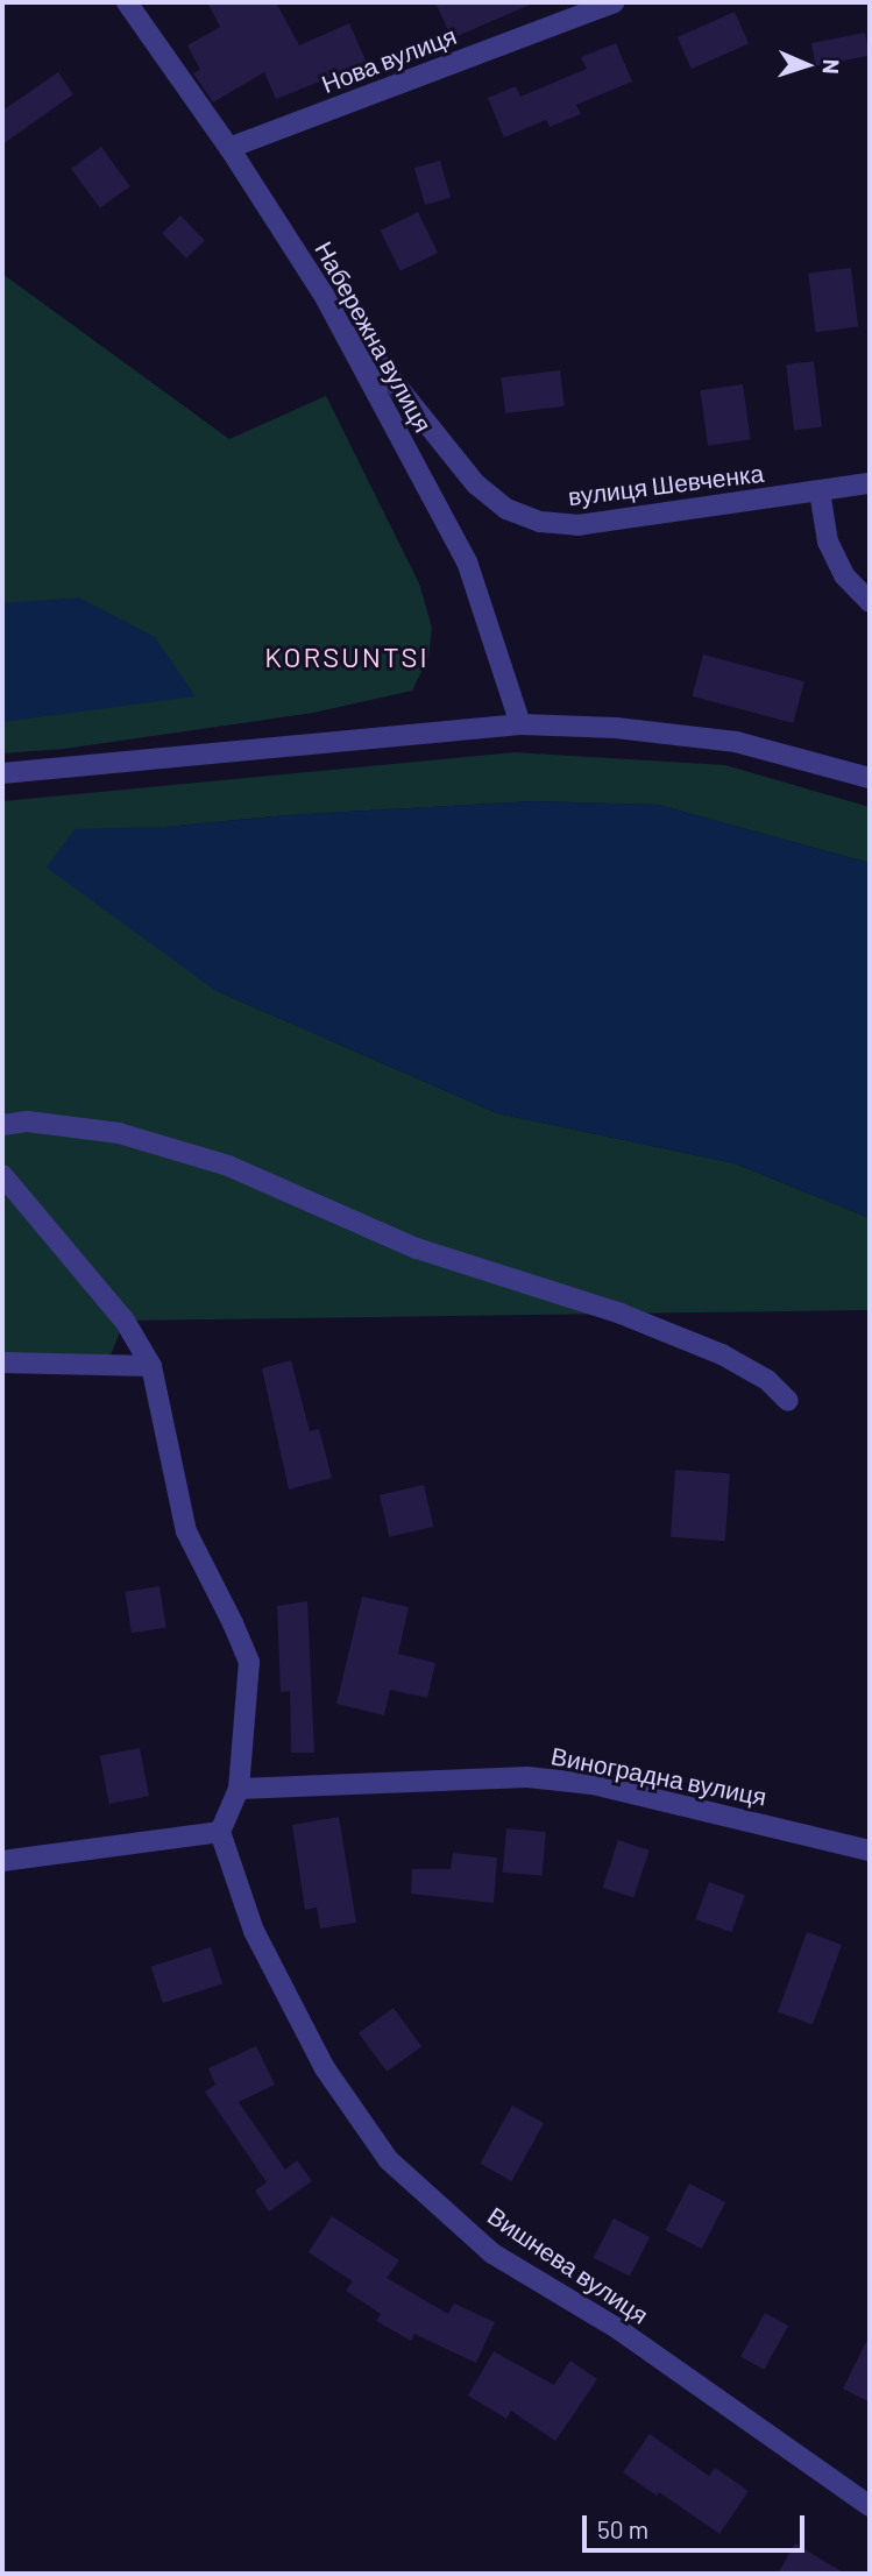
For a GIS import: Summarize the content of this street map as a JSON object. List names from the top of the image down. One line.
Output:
{"streets":{"street":["Нова вулиця","Набережна вулиця","вулиця Шевченка","Виноградна вулиця","Вишнева вулиця"]},"crossings":[["Нова вулиця","Набережна вулиця"],["Набережна вулиця","вулиця Шевченка"]],"districts":["KORSUNTSI"],"scale_bar":"50 m","north":"right"}
